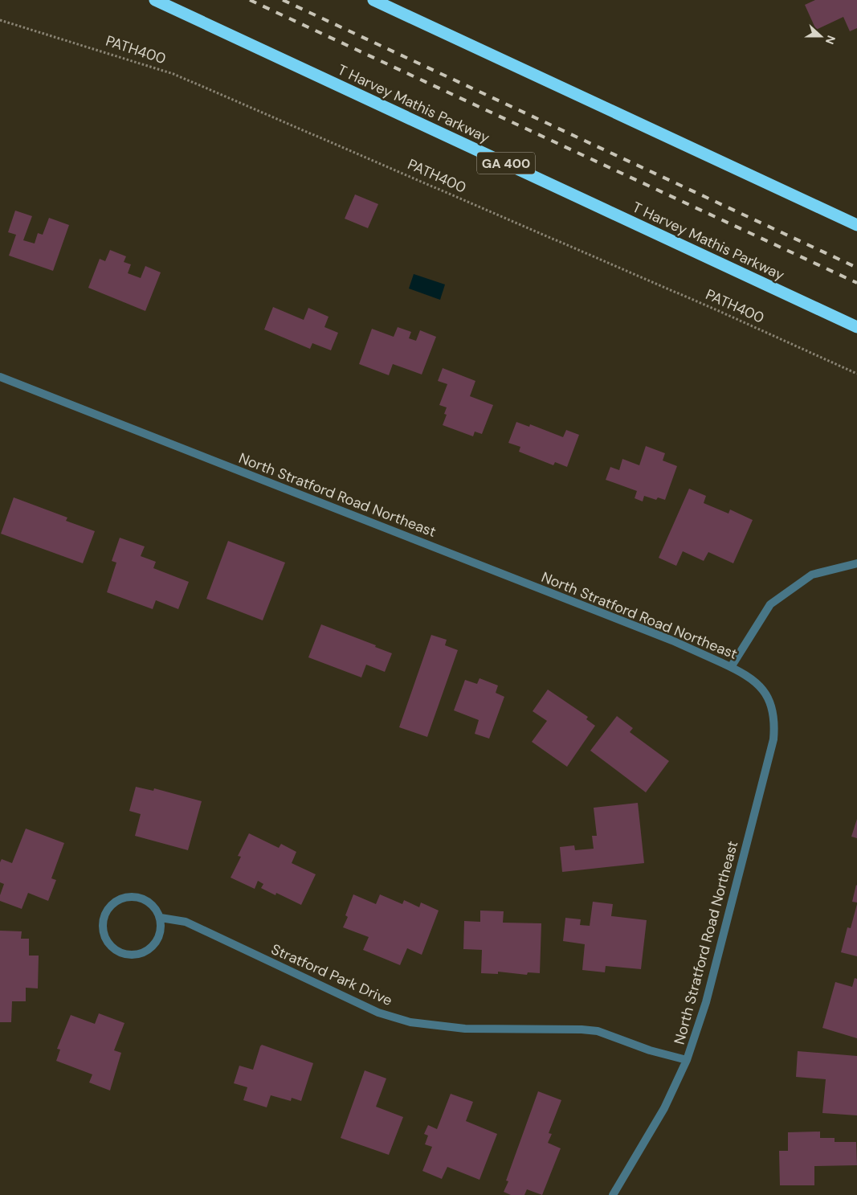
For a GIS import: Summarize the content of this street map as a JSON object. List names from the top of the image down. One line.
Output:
{"streets":{"highway":["T Harvey Mathis Parkway","GA 400"],"street":["North Stratford Road Northeast","Stratford Park Drive"],"path":["PATH400"]},"crossings":[["North Stratford Road Northeast","Stratford Park Drive"]],"north":"right"}
